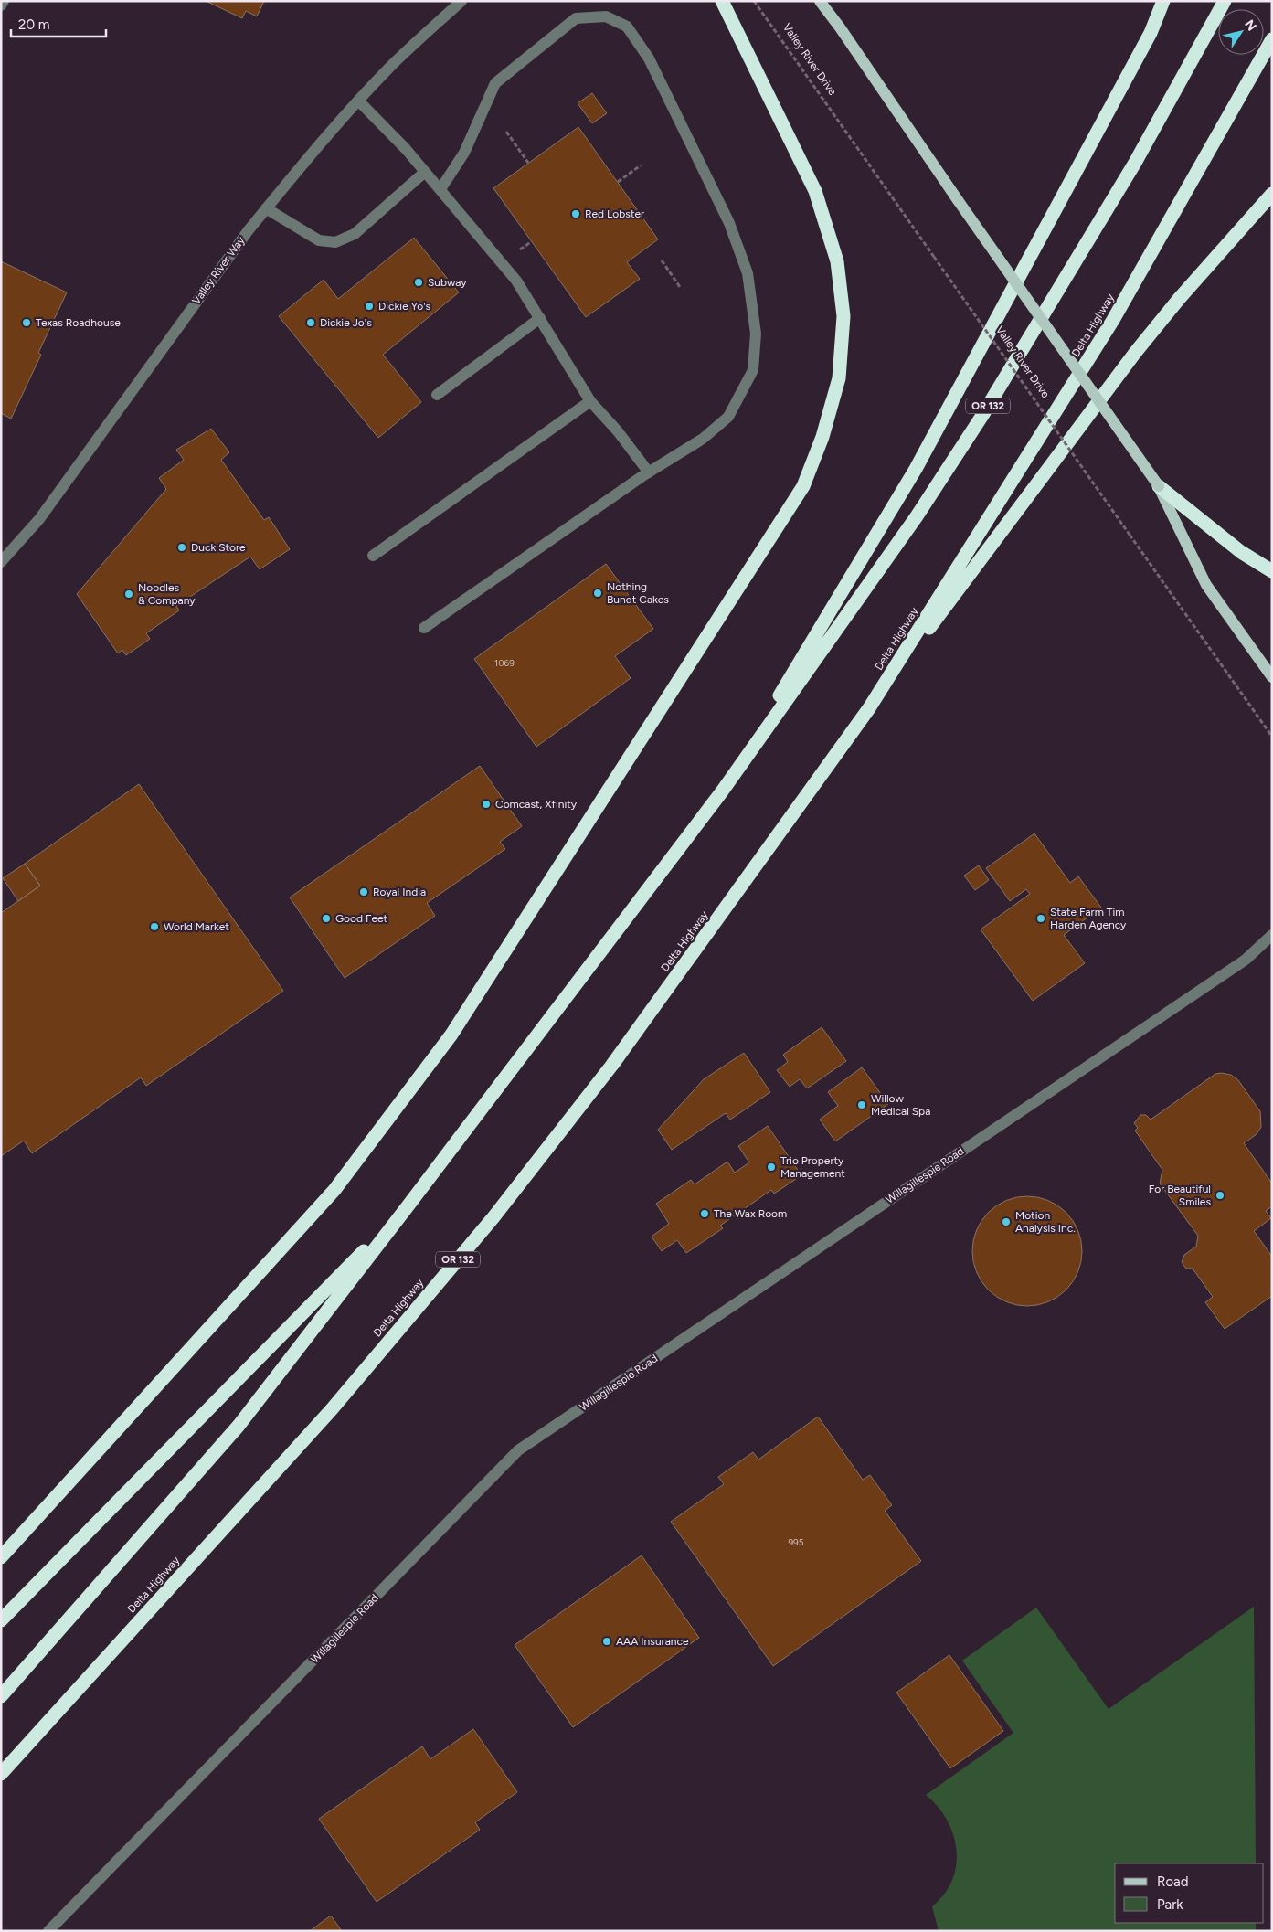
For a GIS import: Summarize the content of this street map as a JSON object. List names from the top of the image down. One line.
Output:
{"streets":{"highway":["Delta Highway","OR 132"],"street":["Valley River Way","Willagillespie Road"],"path":["Valley River Drive"]},"places":["Red Lobster","Subway","Dickie Yo's","Texas Roadhouse","Dickie Jo's","Duck Store","Nothing Bundt Cakes","Noodles & Company","Comcast, Xfinity","Royal India","Good Feet","State Farm Tim Harden Agency","World Market","Willow Medical Spa","Trio Property Management","For Beautiful Smiles","The Wax Room","Motion Analysis Inc.","AAA Insurance"],"house_numbers":["1069","995"],"legend":["Road","Park"],"scale_bar":"20 m","north":"top right"}
